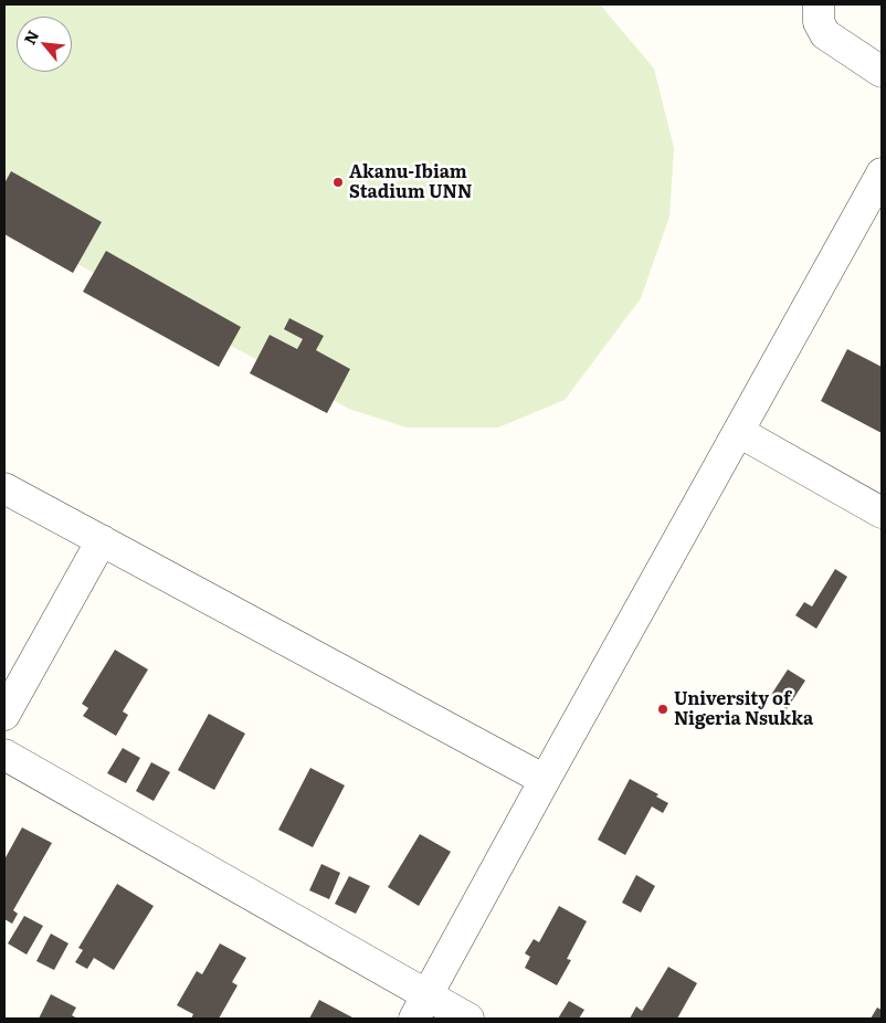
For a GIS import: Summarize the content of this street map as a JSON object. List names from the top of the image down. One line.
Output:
{"places":["Akanu-Ibiam Stadium UNN","University of Nigeria Nsukka"],"north":"top left"}
